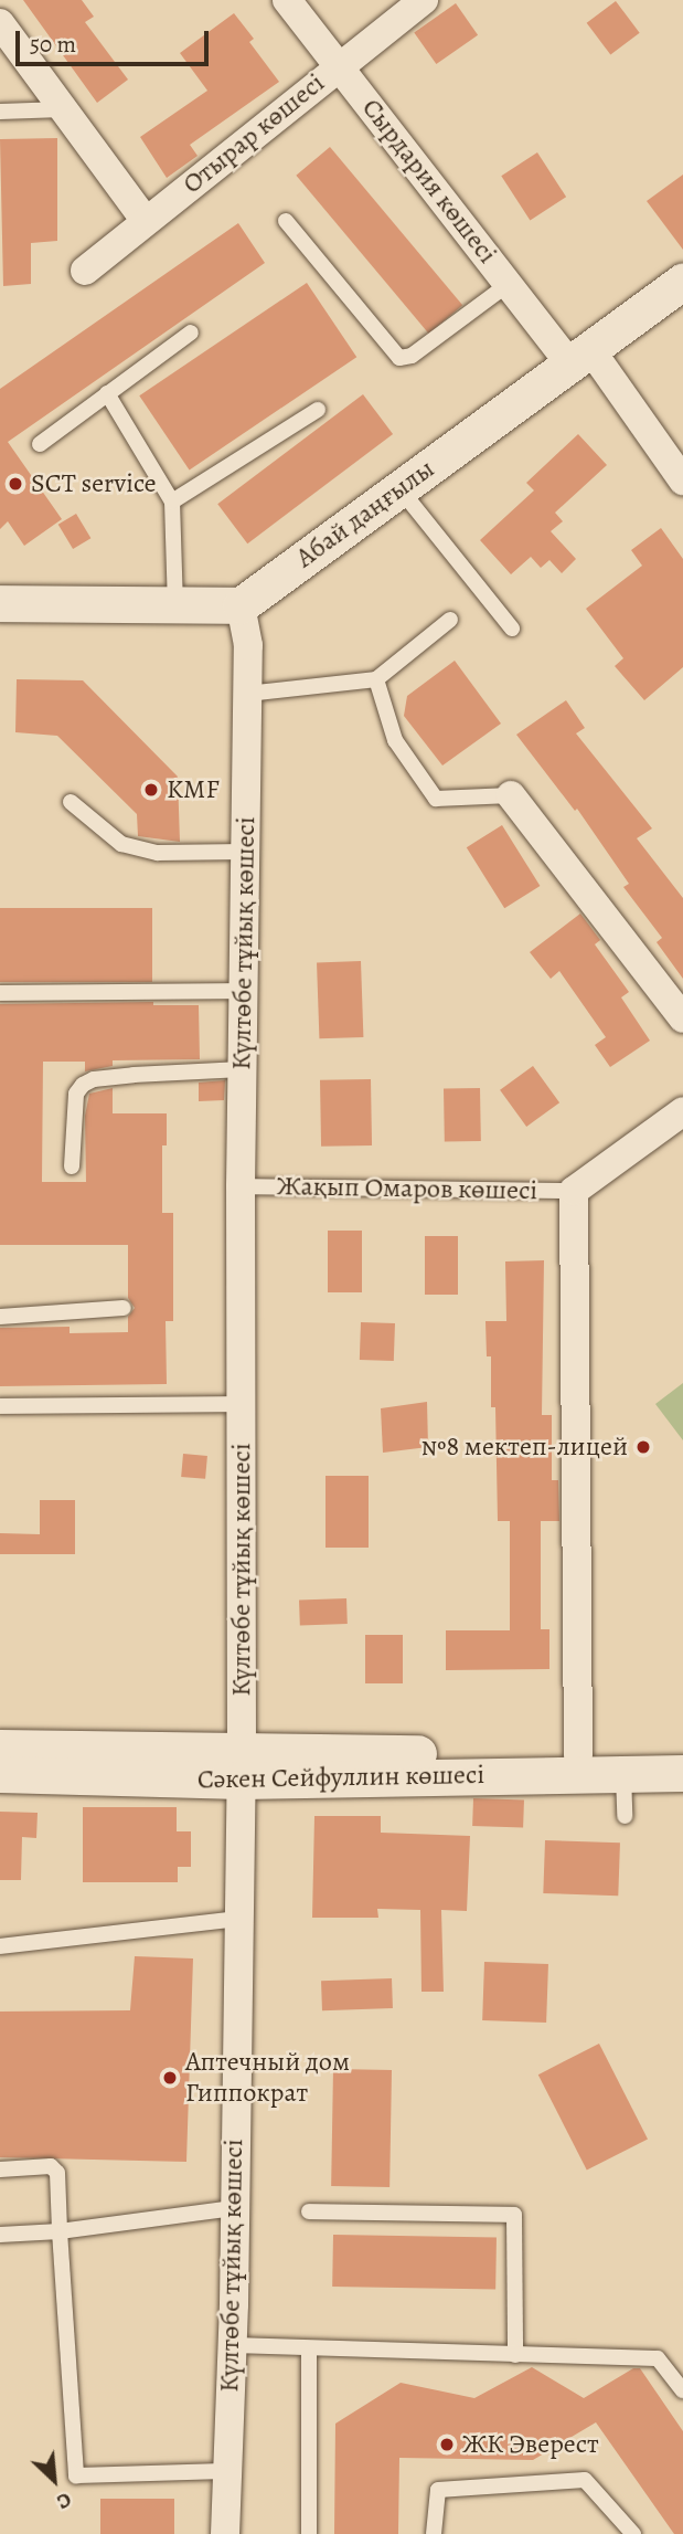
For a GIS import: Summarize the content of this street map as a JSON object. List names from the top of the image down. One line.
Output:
{"streets":{"street":["Отырар көшесі","Сырдария көшесі","Абай даңғылы","Күлтөбе тұйық көшесі","Жақып Омаров көшесі","Сәкен Сейфуллин көшесі"]},"crossings":[["Отырар көшесі","Сырдария көшесі"],["Сырдария көшесі","Абай даңғылы"],["Абай даңғылы","Күлтөбе тұйық көшесі"],["Күлтөбе тұйық көшесі","Жақып Омаров көшесі"],["Күлтөбе тұйық көшесі","Сәкен Сейфуллин көшесі"],["Жақып Омаров көшесі","Сәкен Сейфуллин көшесі"]],"places":["SCT service","KMF","№8 мектеп-лицей","Аптечный дом Гиппократ","ЖК Эверест"],"scale_bar":"50 m","north":"bottom right"}
